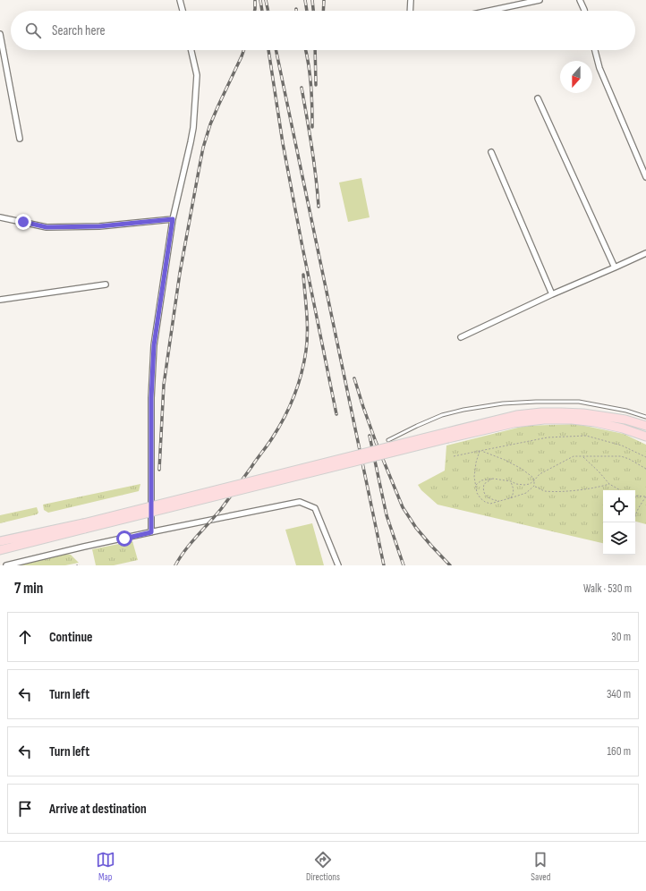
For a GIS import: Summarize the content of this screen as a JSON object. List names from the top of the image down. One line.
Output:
{"north":"bottom","page":{"search":"Search here","heading":["7 min","Walk · 530 m"],"list":[["Continue","30 m"],["Turn left","340 m"],["Turn left","160 m"],"Arrive at destination"],"nav":["Map","Directions","Saved"]}}
